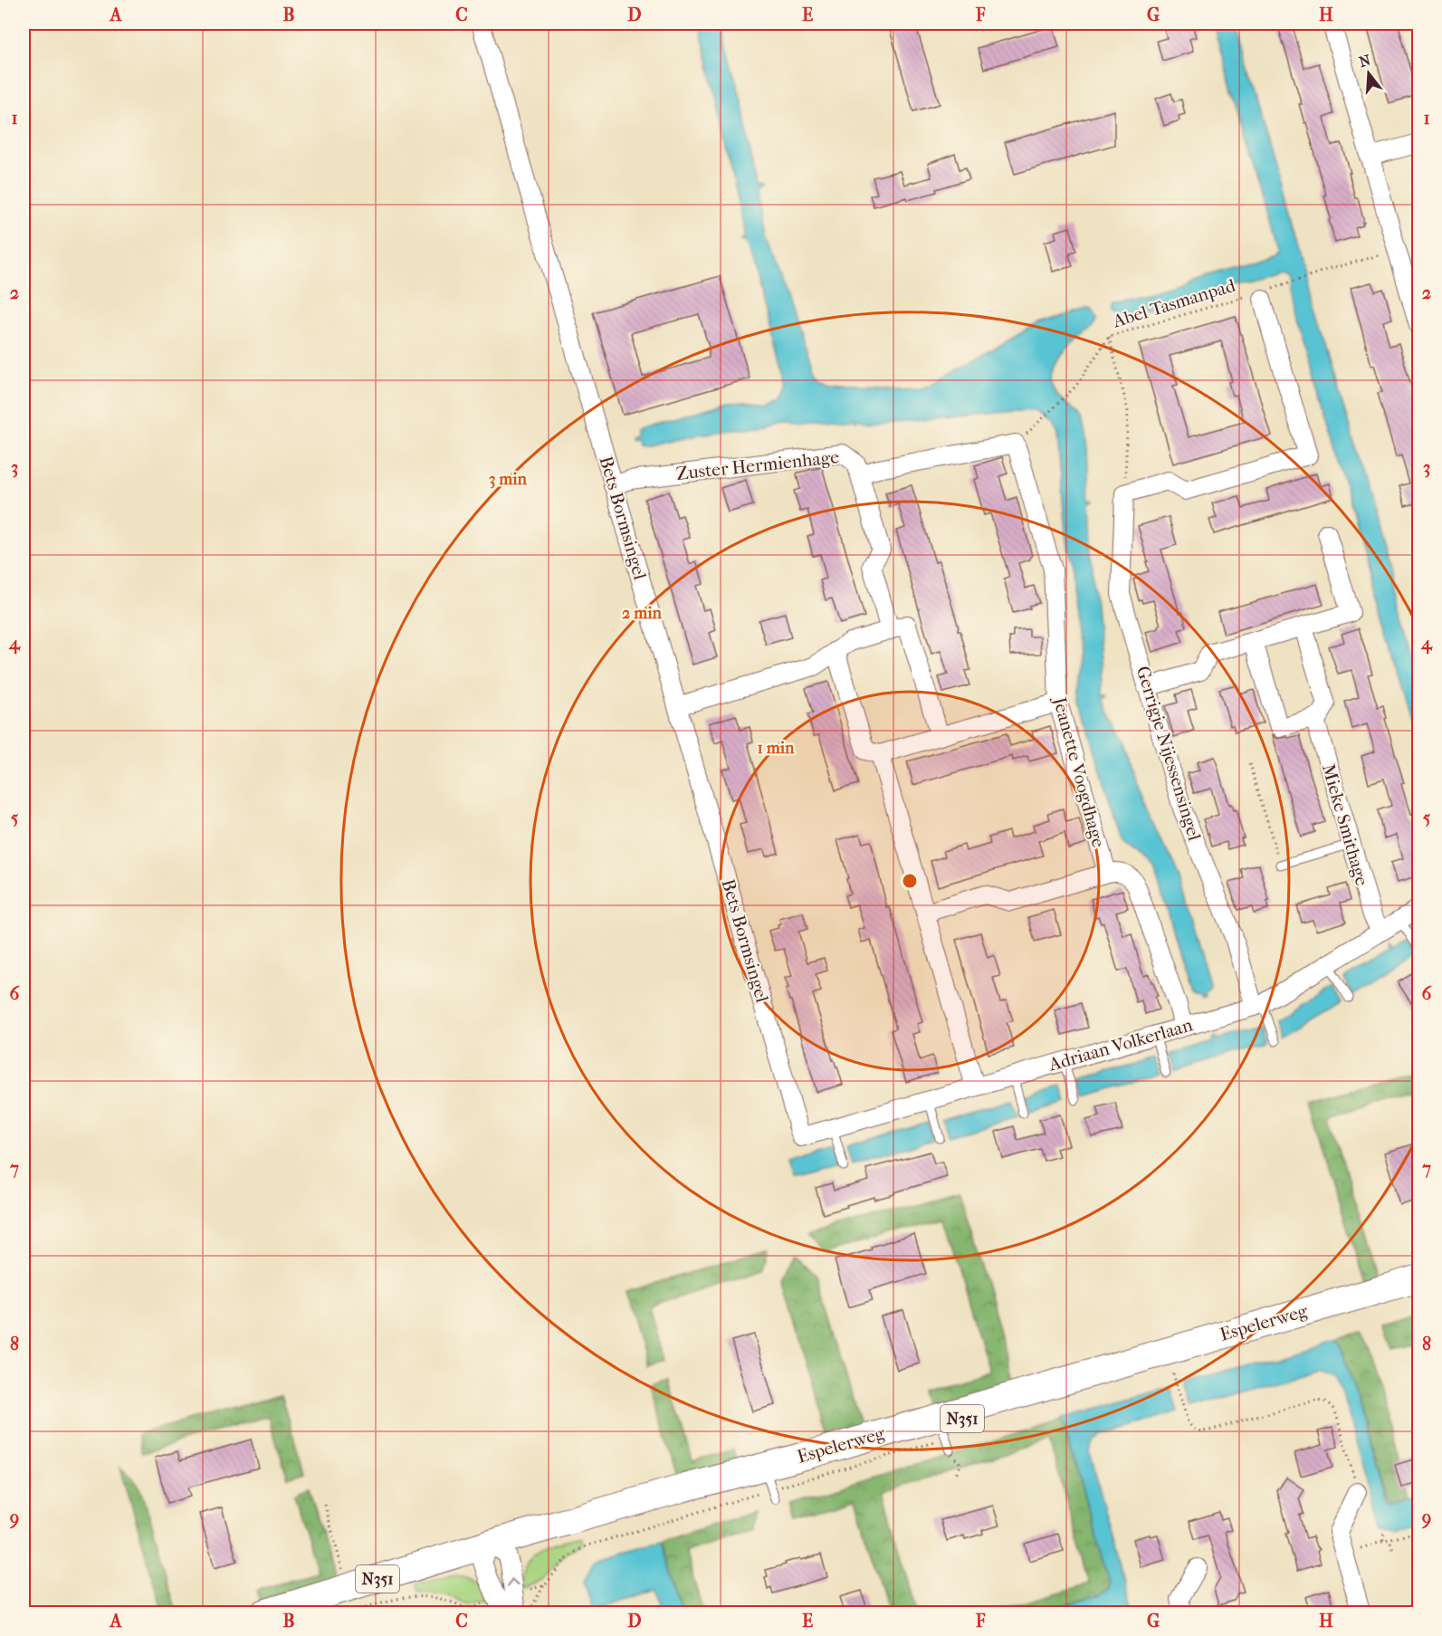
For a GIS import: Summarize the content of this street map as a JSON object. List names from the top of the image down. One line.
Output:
{"streets":{"main road":["Espelerweg","N351"],"street":["Zuster Hermienhage","Bets Bormsingel","Gerrigje Nijessensingel","Jeanette Voogdhage","Mieke Smithage","Adriaan Volkerlaan"],"path":["Abel Tasmanpad"]},"crossings":[["Zuster Hermienhage","Bets Bormsingel"],["Zuster Hermienhage","Jeanette Voogdhage"],["Bets Bormsingel","Adriaan Volkerlaan"],["Gerrigje Nijessensingel","Adriaan Volkerlaan"],["Mieke Smithage","Adriaan Volkerlaan"]],"north":"top","grid":{"columns":["A","B","C","D","E","F","G","H"],"rows":["1","2","3","4","5","6","7","8","9"]},"rings":["3 min","2 min","1 min"]}
